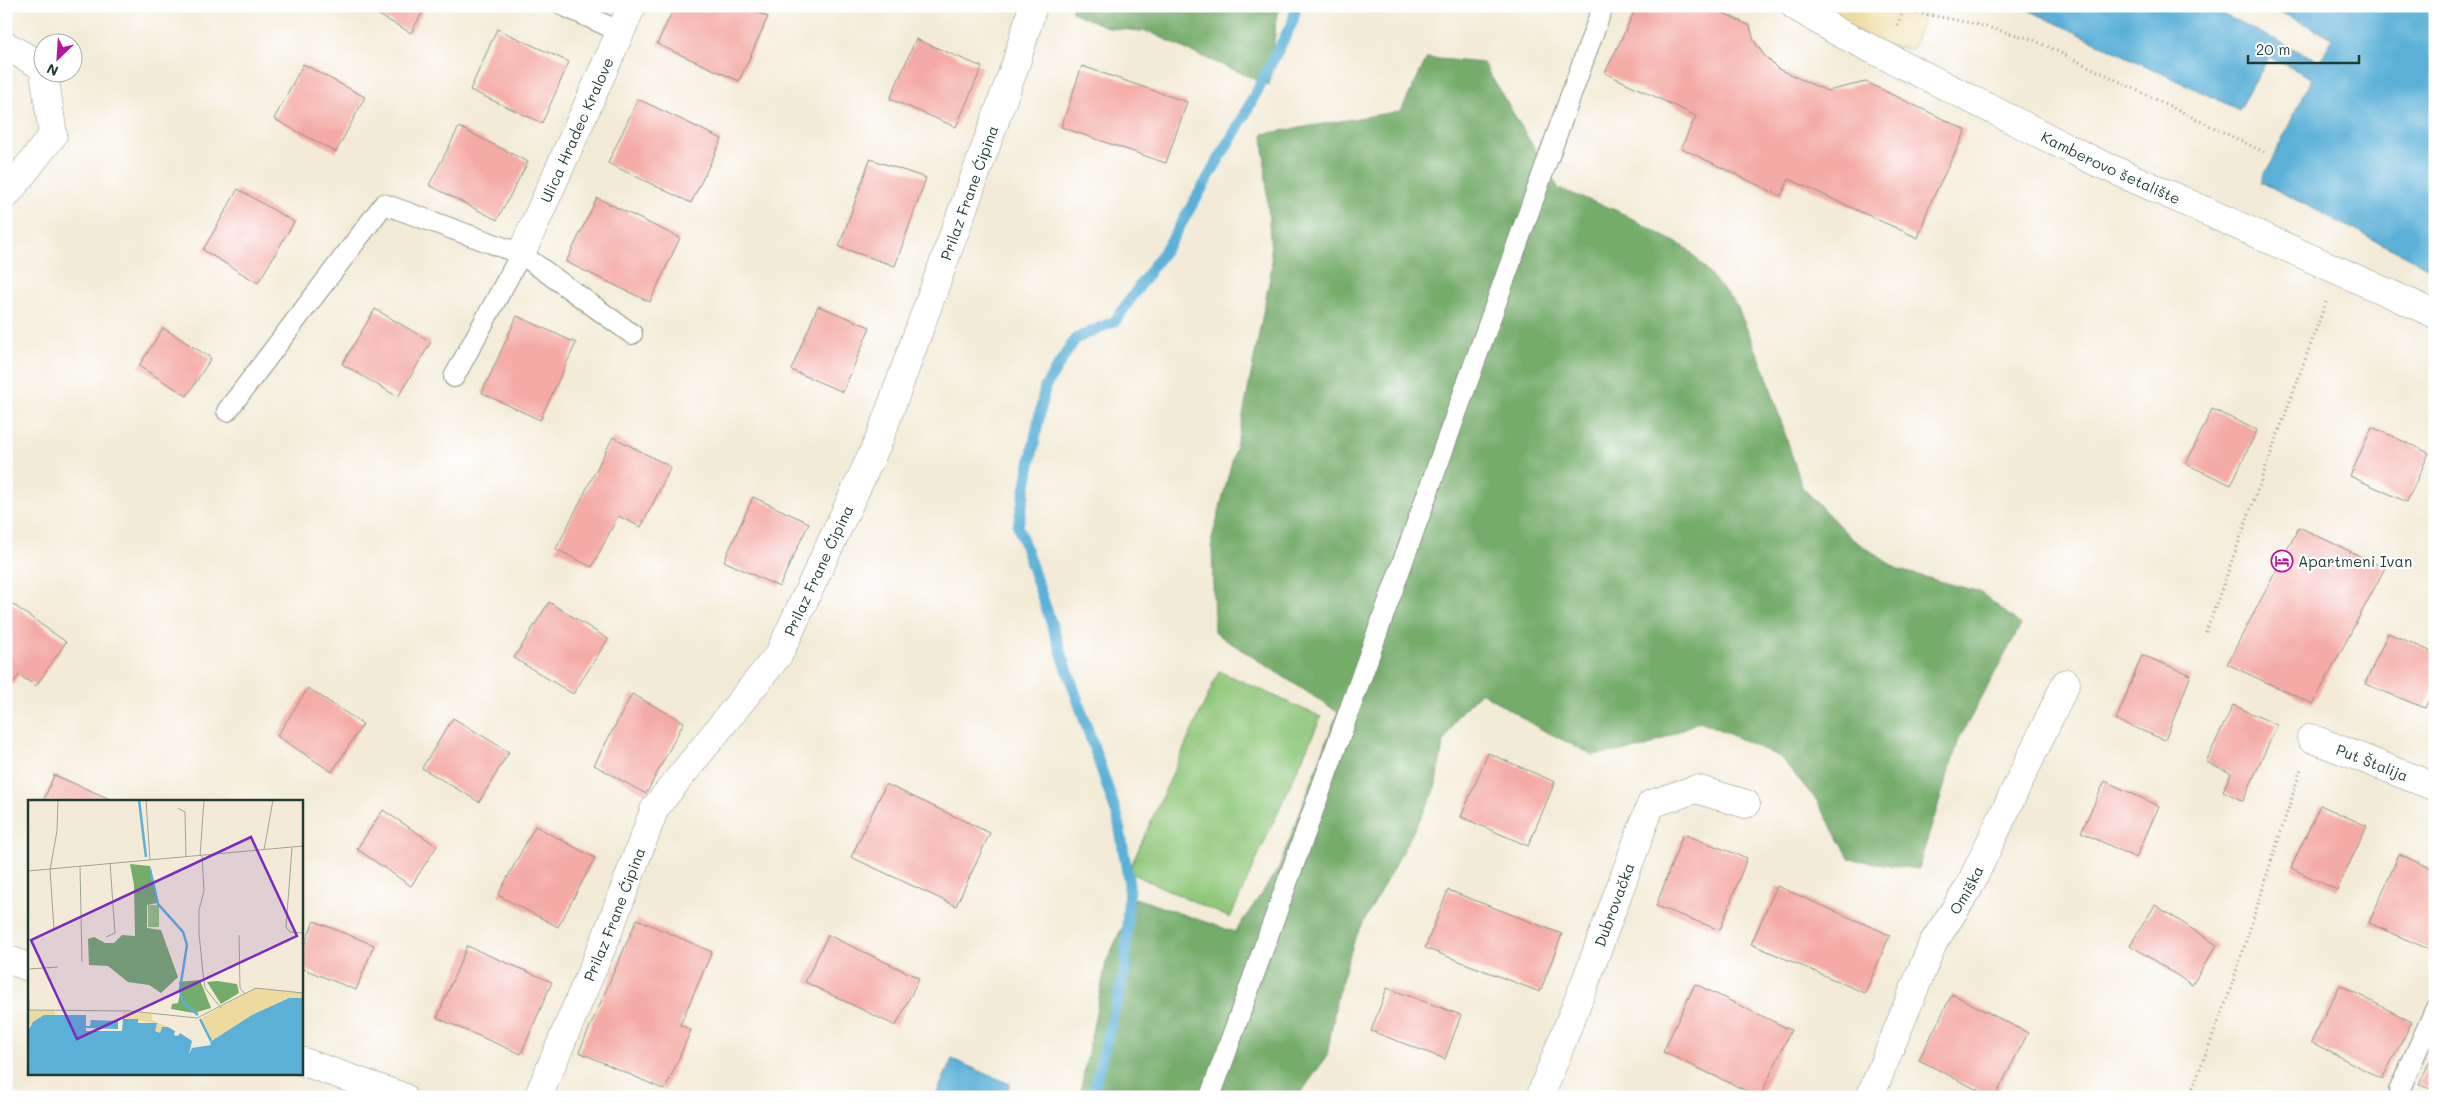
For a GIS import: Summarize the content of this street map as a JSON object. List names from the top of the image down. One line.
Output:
{"streets":{"street":["Ulica Hradec Kralove","Kamberovo šetalište","Prilaz Frane Ćipina","Put Štalija","Omiška","Dubrovačka"]},"places":{"hotel":["Apartmeni Ivan"]},"scale_bar":"20 m","north":"bottom left"}
